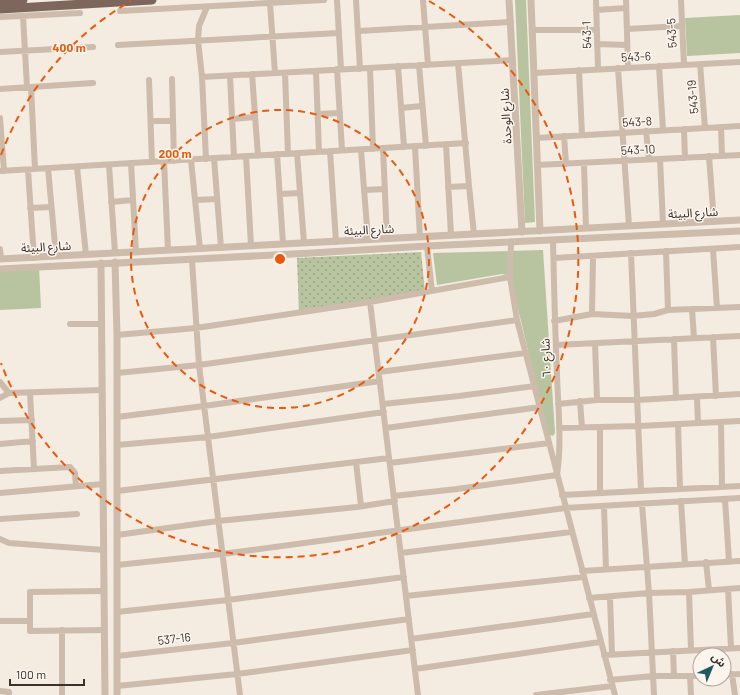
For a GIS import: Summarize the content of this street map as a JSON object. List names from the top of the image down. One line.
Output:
{"streets":{"street":["543-5","543-1","543-6","543-19","شارع الوحدة","543-8","543-10","شارع البيئة","شارع ٦٠","537-16"]},"crossings":[["543-5","543-6"],["543-1","543-6"],["543-6","543-19"],["543-19","543-8"],["شارع الوحدة","شارع البيئة"],["شارع البيئة","شارع ٦٠"]],"scale_bar":"100 m","north":"top right","rings":["400 m","200 m"]}
